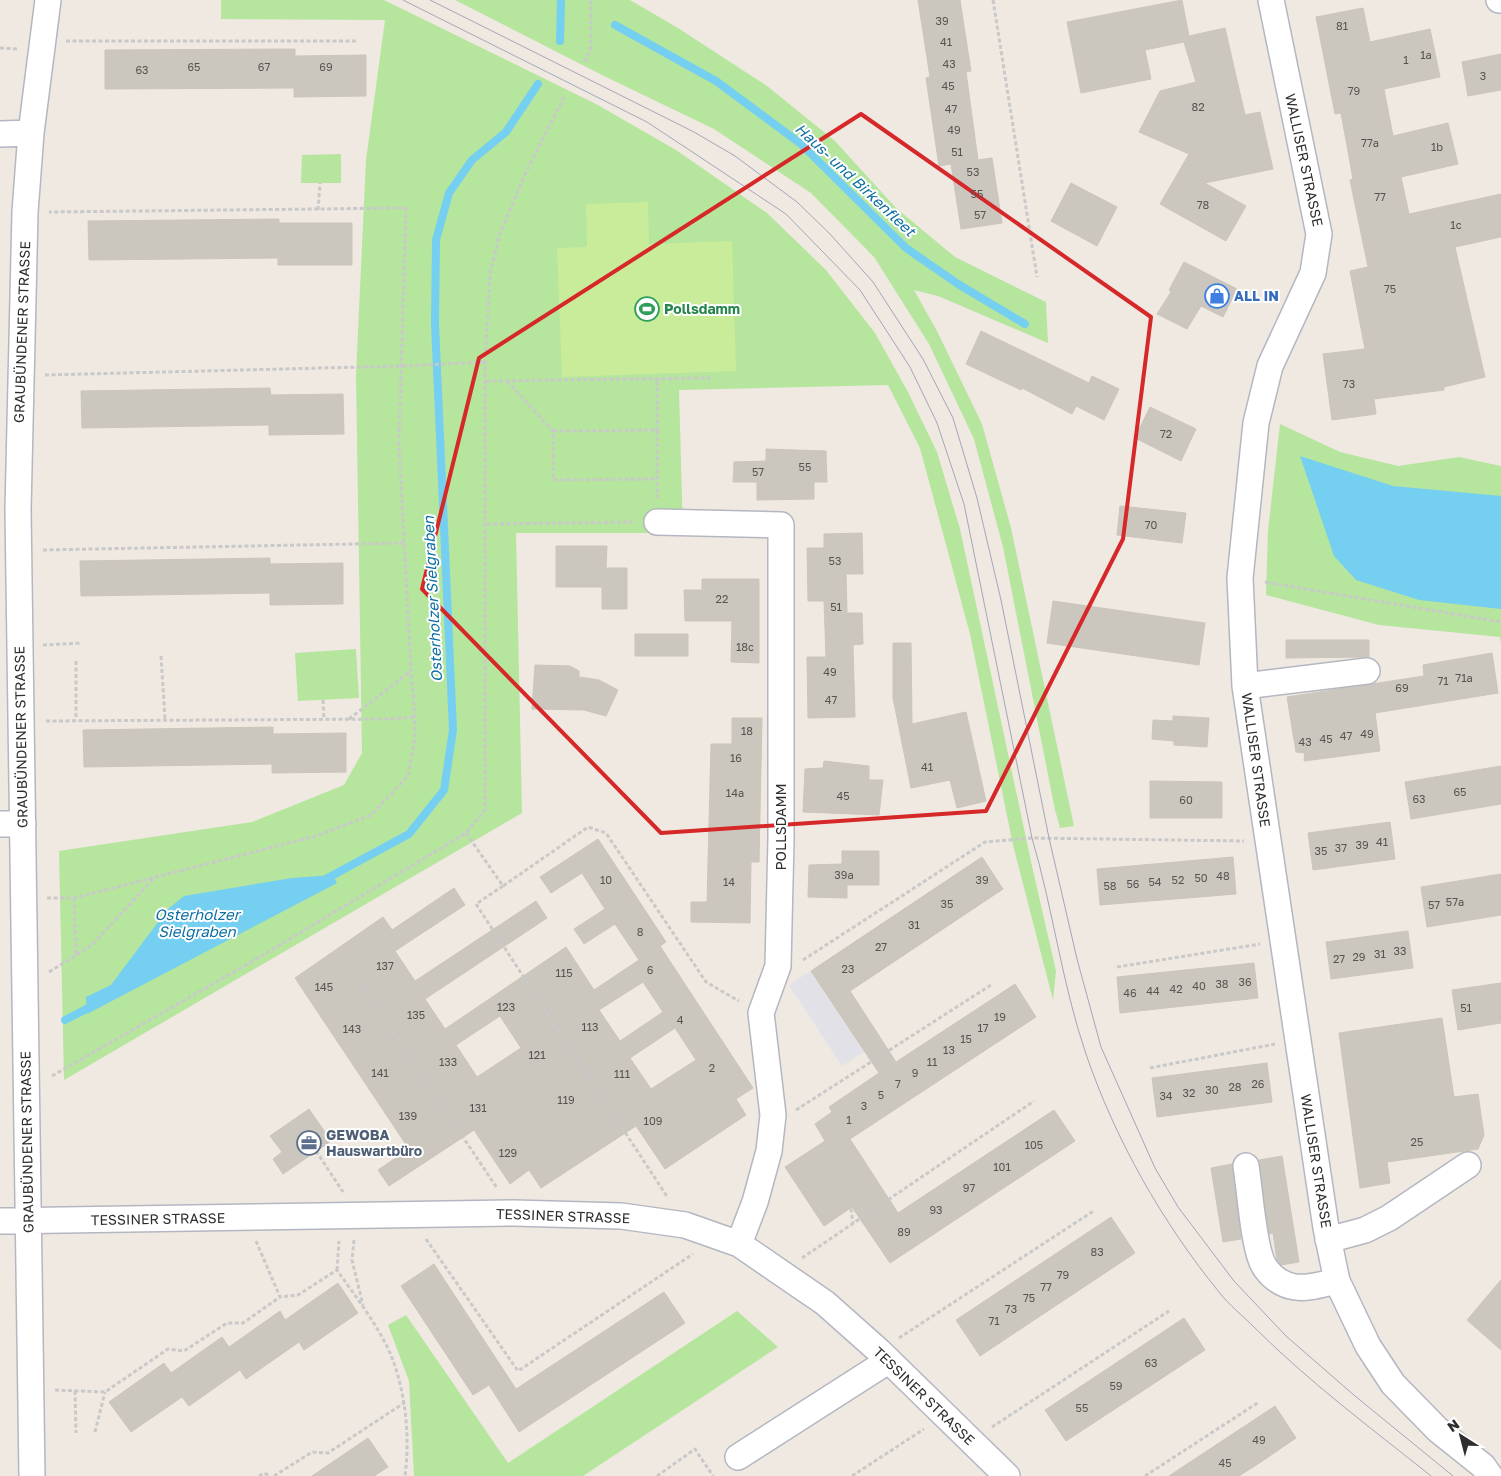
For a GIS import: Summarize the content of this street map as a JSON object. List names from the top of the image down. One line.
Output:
{"streets":{"street":["WALLISER STRASSE","GRAUBÜNDENER STRASSE","POLLSDAMM","TESSINER STRASSE"]},"crossings":[["GRAUBÜNDENER STRASSE","TESSINER STRASSE"],["POLLSDAMM","TESSINER STRASSE"]],"water":["Haus- und Birkenfleet","Osterholzer Sielgraben"],"places":{"shop":["ALL IN"],"sports":["Pollsdamm"],"office":["GEWOBA Hauswartbüro"]},"house_numbers":["39","81","41","1a","1","43","65","67","69","63","3","45","79","82","47","49","77a","1b","51","53","55","77","78","57","1c","75","73","72","55","57","70","53","22","51","18c","49","71a","71","69","47","18","49","47","45","43","16","41","65","14a","45","63","60","41","39","37","35","39a","48","50","10","39","52","14","54","56","58","57a","35","57","31","8","27","33","31","29","27","137","23","6","115","36","38","40","145","42","44","46","123","51","135","19","4","113","17","143","15","13","121","133","11","2","141","9","111","7","26","28","30","32","5","34","119","3","131","139","1","109","25","105","129","101","97","93","89","83","79","77","75","73","71","63","59","55","49","45"],"north":"top left"}
